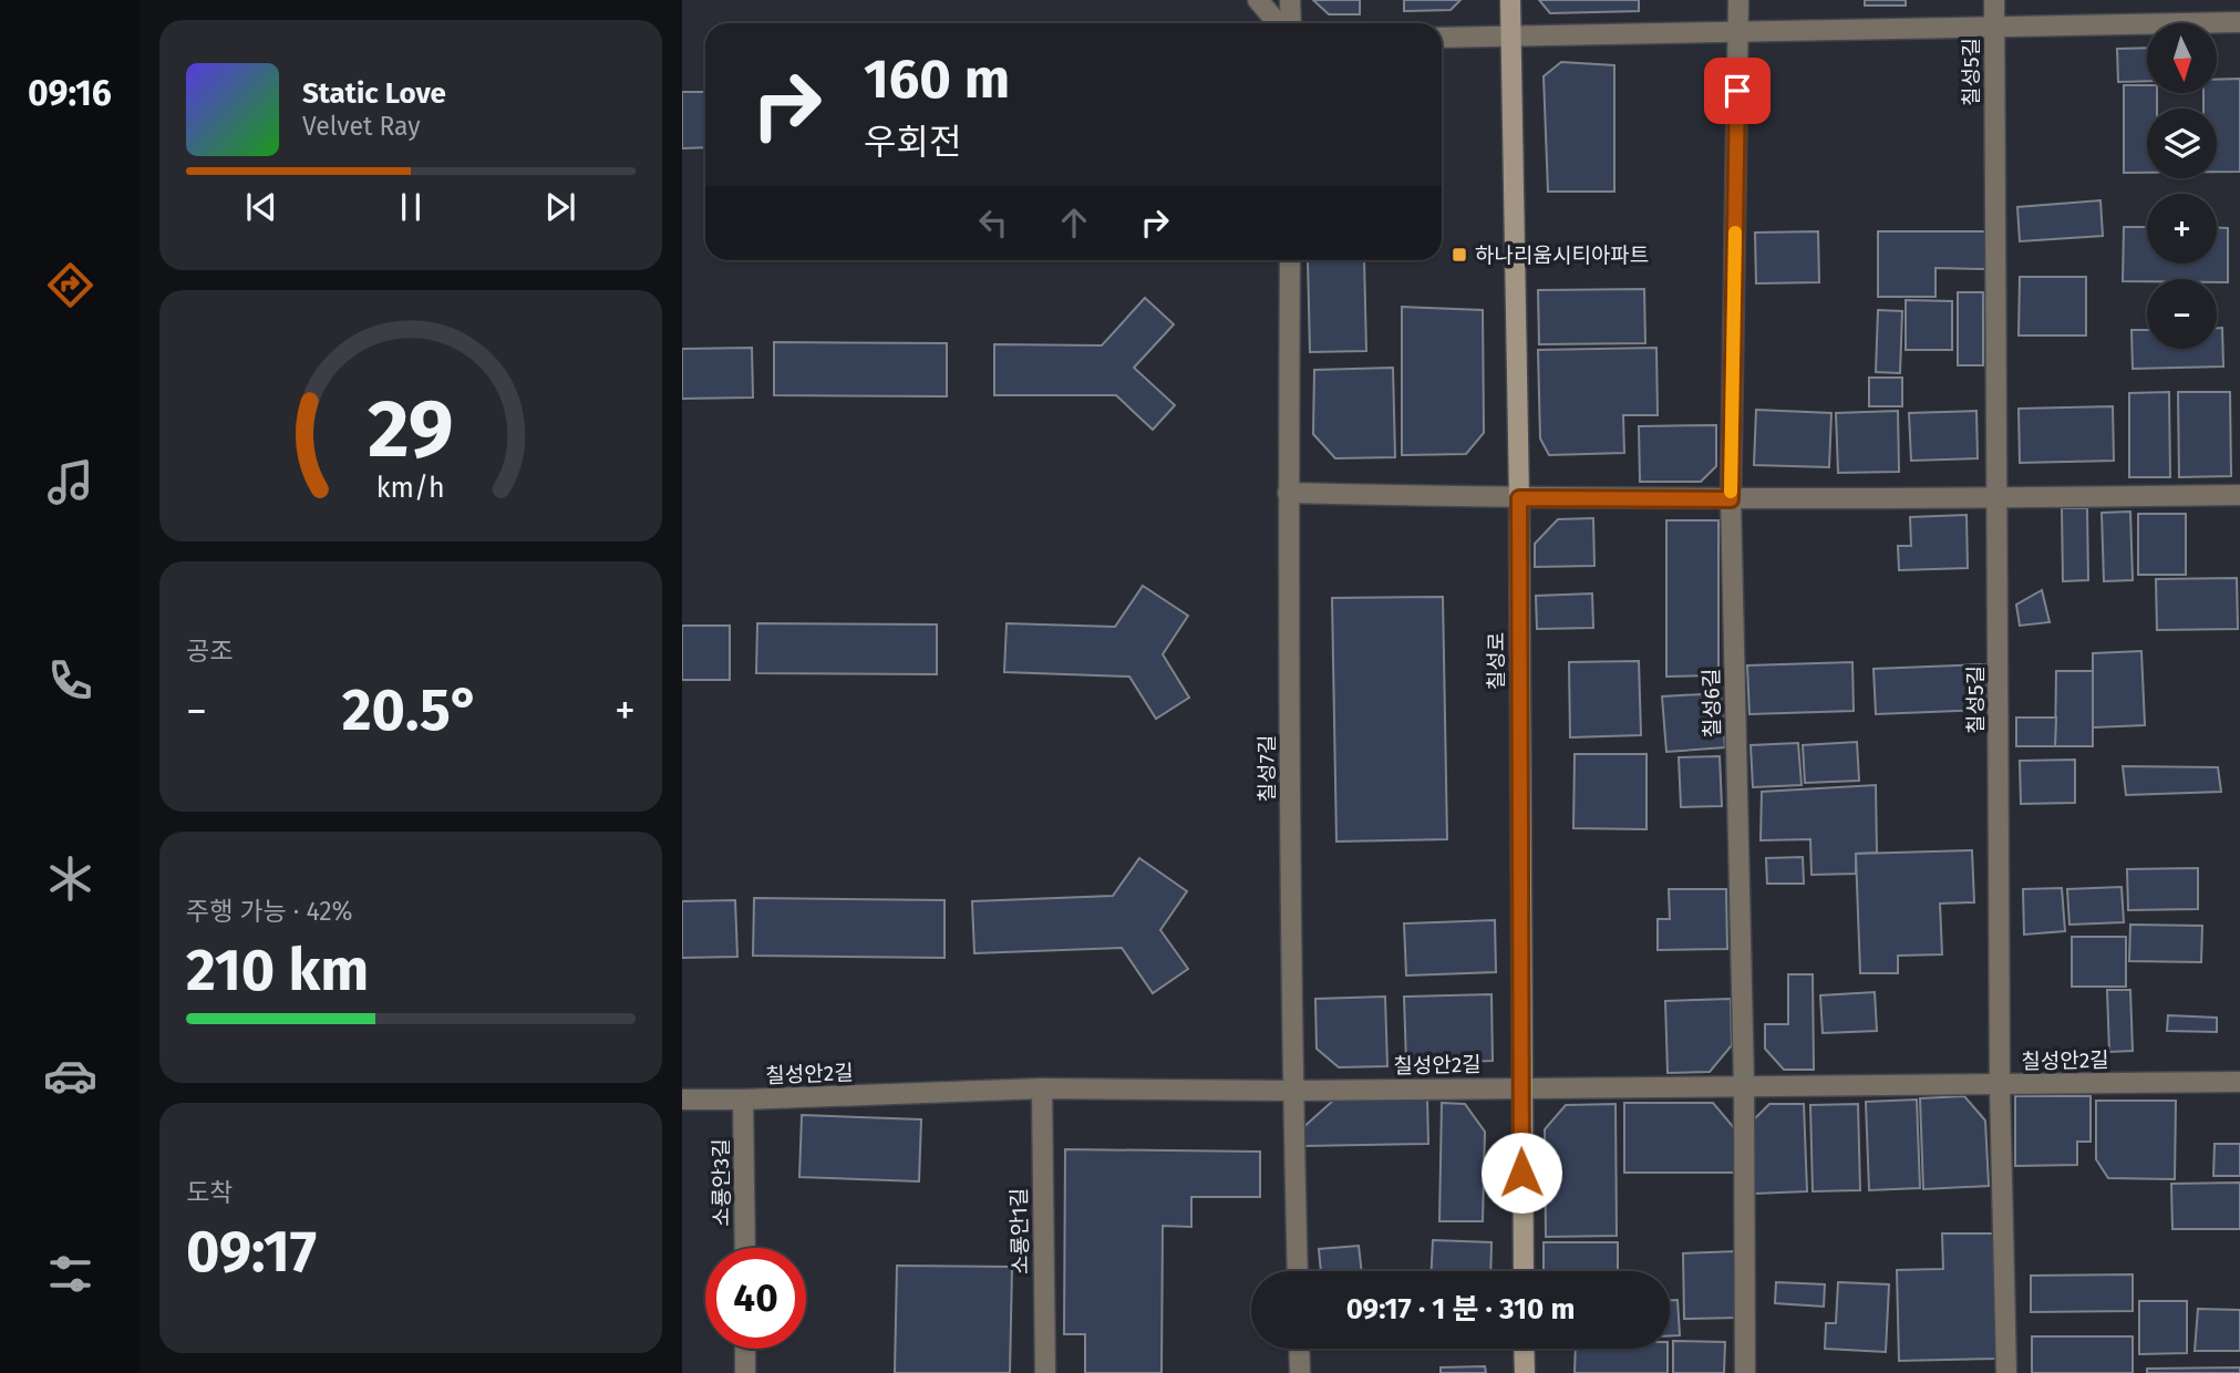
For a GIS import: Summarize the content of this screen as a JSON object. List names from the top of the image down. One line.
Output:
{"streets":{"street":["칠성5길","칠성로","칠성6길","칠성7길","칠성안2길","소룡안3길","소룡안1길"]},"crossings":[["칠성5길","칠성6길"],["칠성5길","칠성안2길"],["칠성로","칠성안2길"],["칠성6길","칠성안2길"],["칠성7길","칠성안2길"],["칠성안2길","소룡안3길"],["칠성안2길","소룡안1길"]],"places":{"transit":["하나리움시티아파트"]},"north":"bottom","page":{"tabs":"09:16","map_buttons":["+","−"],"turn":["160 m","우회전"],"song":["Static Love","Velvet Ray"],"tile":["공조",["주행 가능 · 42%","210 km"],["도착","09:17"]],"heat":["−","20.5°","+"],"limit":"40","trip":"09:17 · 1 분 · 310 m","gauge":["29","km/h"]}}
